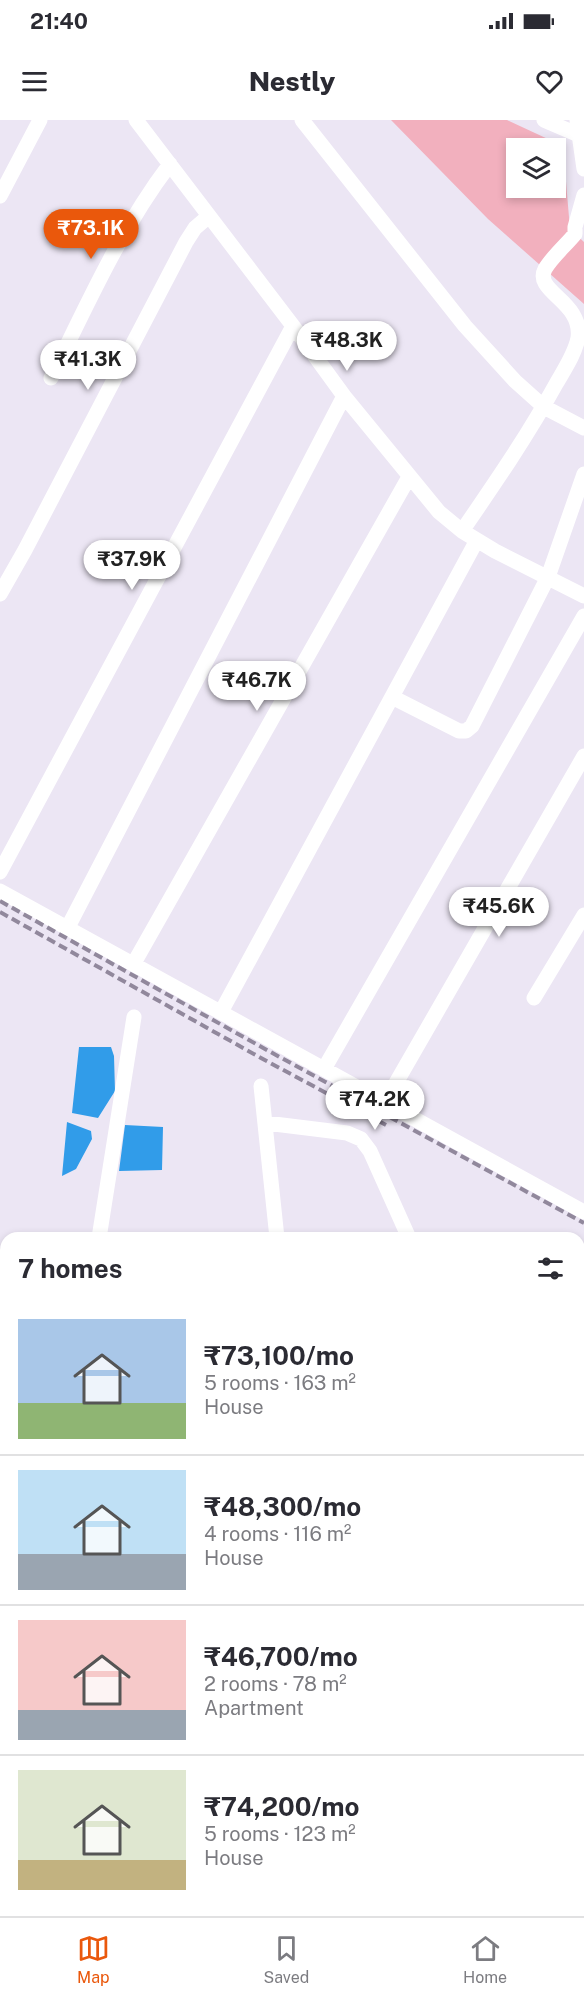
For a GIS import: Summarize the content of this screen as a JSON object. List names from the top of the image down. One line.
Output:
{"page":{"status":"21:40","header":"Nestly","price":["₹73.1K","₹48.3K","₹41.3K","₹37.9K","₹46.7K","₹45.6K","₹74.2K"],"heading":"7 homes","list":[{"name":"₹73,100/mo","note":"5 rooms · 163 m² · House"},{"name":"₹48,300/mo","note":"4 rooms · 116 m² · House"},{"name":"₹46,700/mo","note":"2 rooms · 78 m² · Apartment"},{"name":"₹74,200/mo","note":"5 rooms · 123 m² · House"}],"tabs":["Map","Saved","Home"]}}
